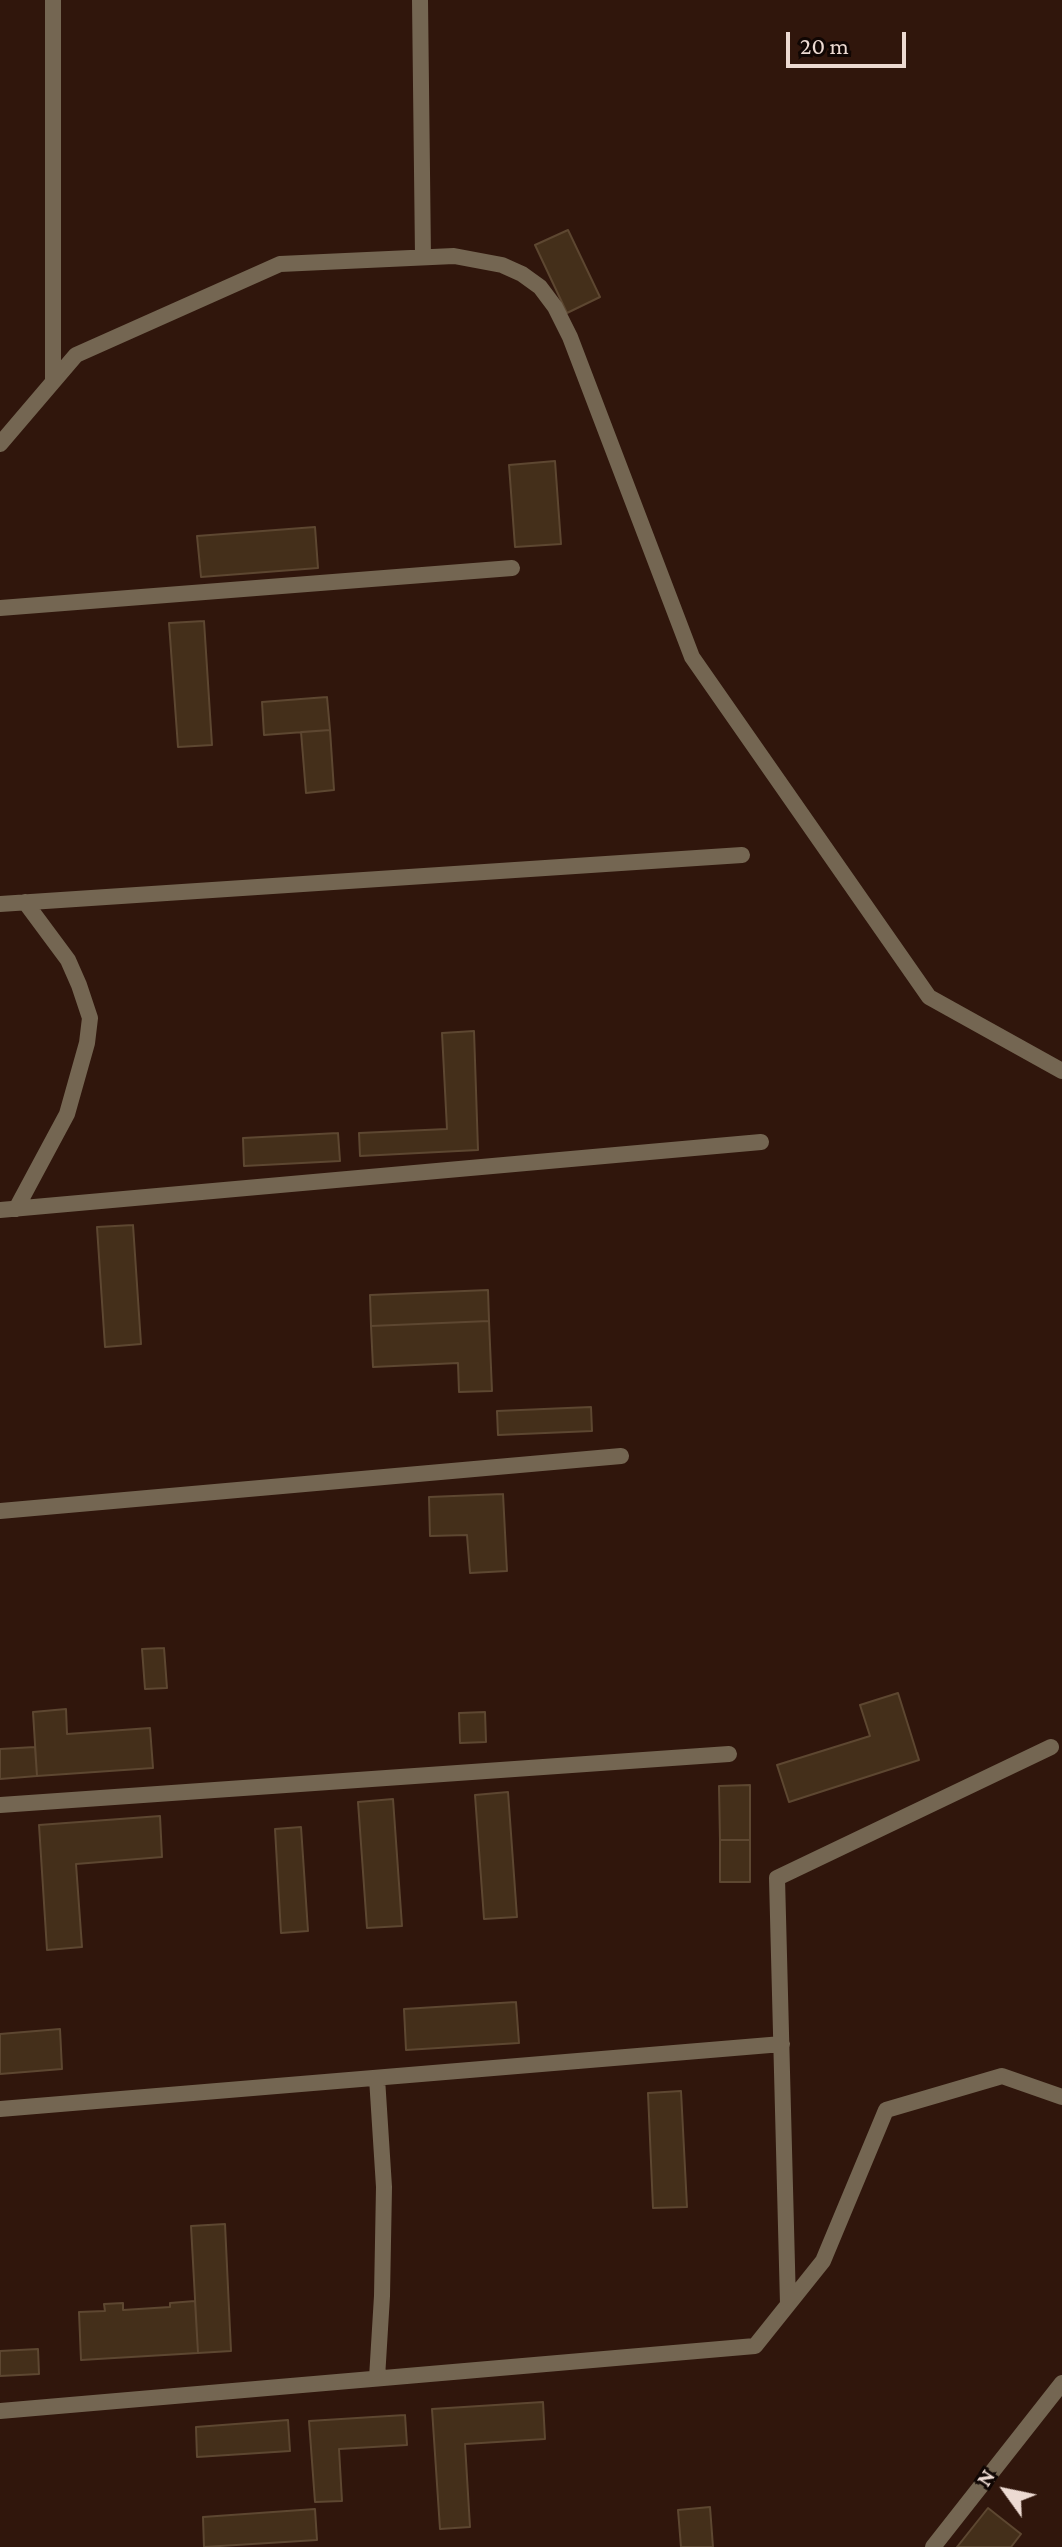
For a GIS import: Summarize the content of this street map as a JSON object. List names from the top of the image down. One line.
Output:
{"scale_bar":"20 m","north":"top left"}
